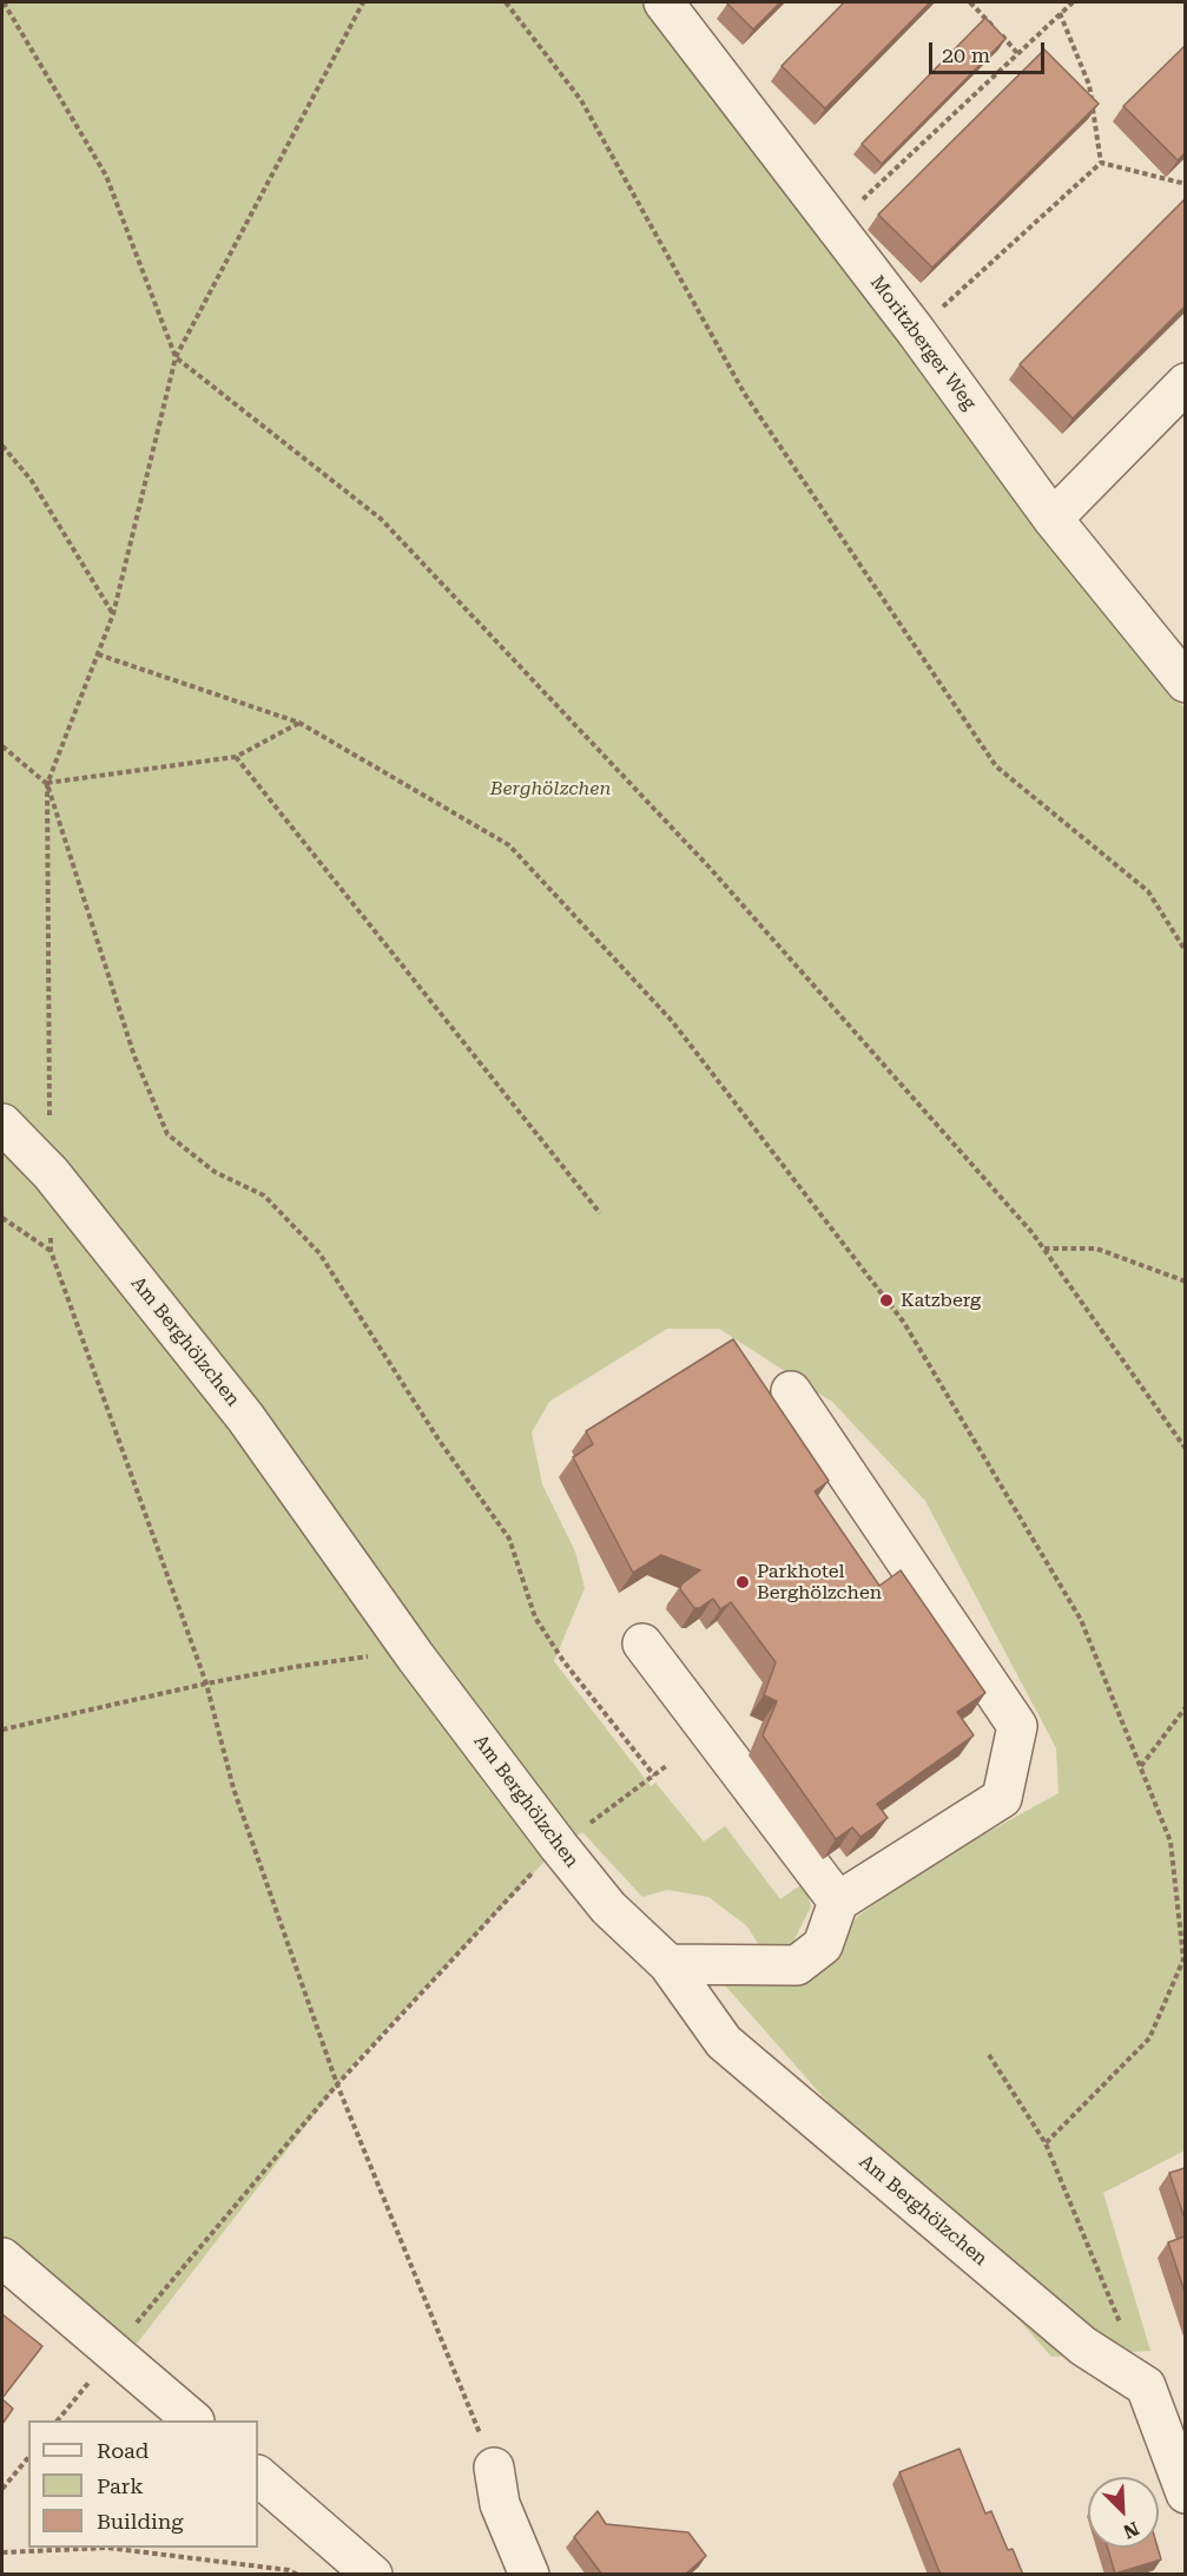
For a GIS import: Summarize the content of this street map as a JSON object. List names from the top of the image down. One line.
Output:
{"streets":{"street":["Moritzberger Weg","Am Berghölzchen"]},"parks":["Berghölzchen"],"places":["Katzberg","Parkhotel Berghölzchen"],"legend":["Road","Park","Building"],"scale_bar":"20 m","north":"bottom right"}
